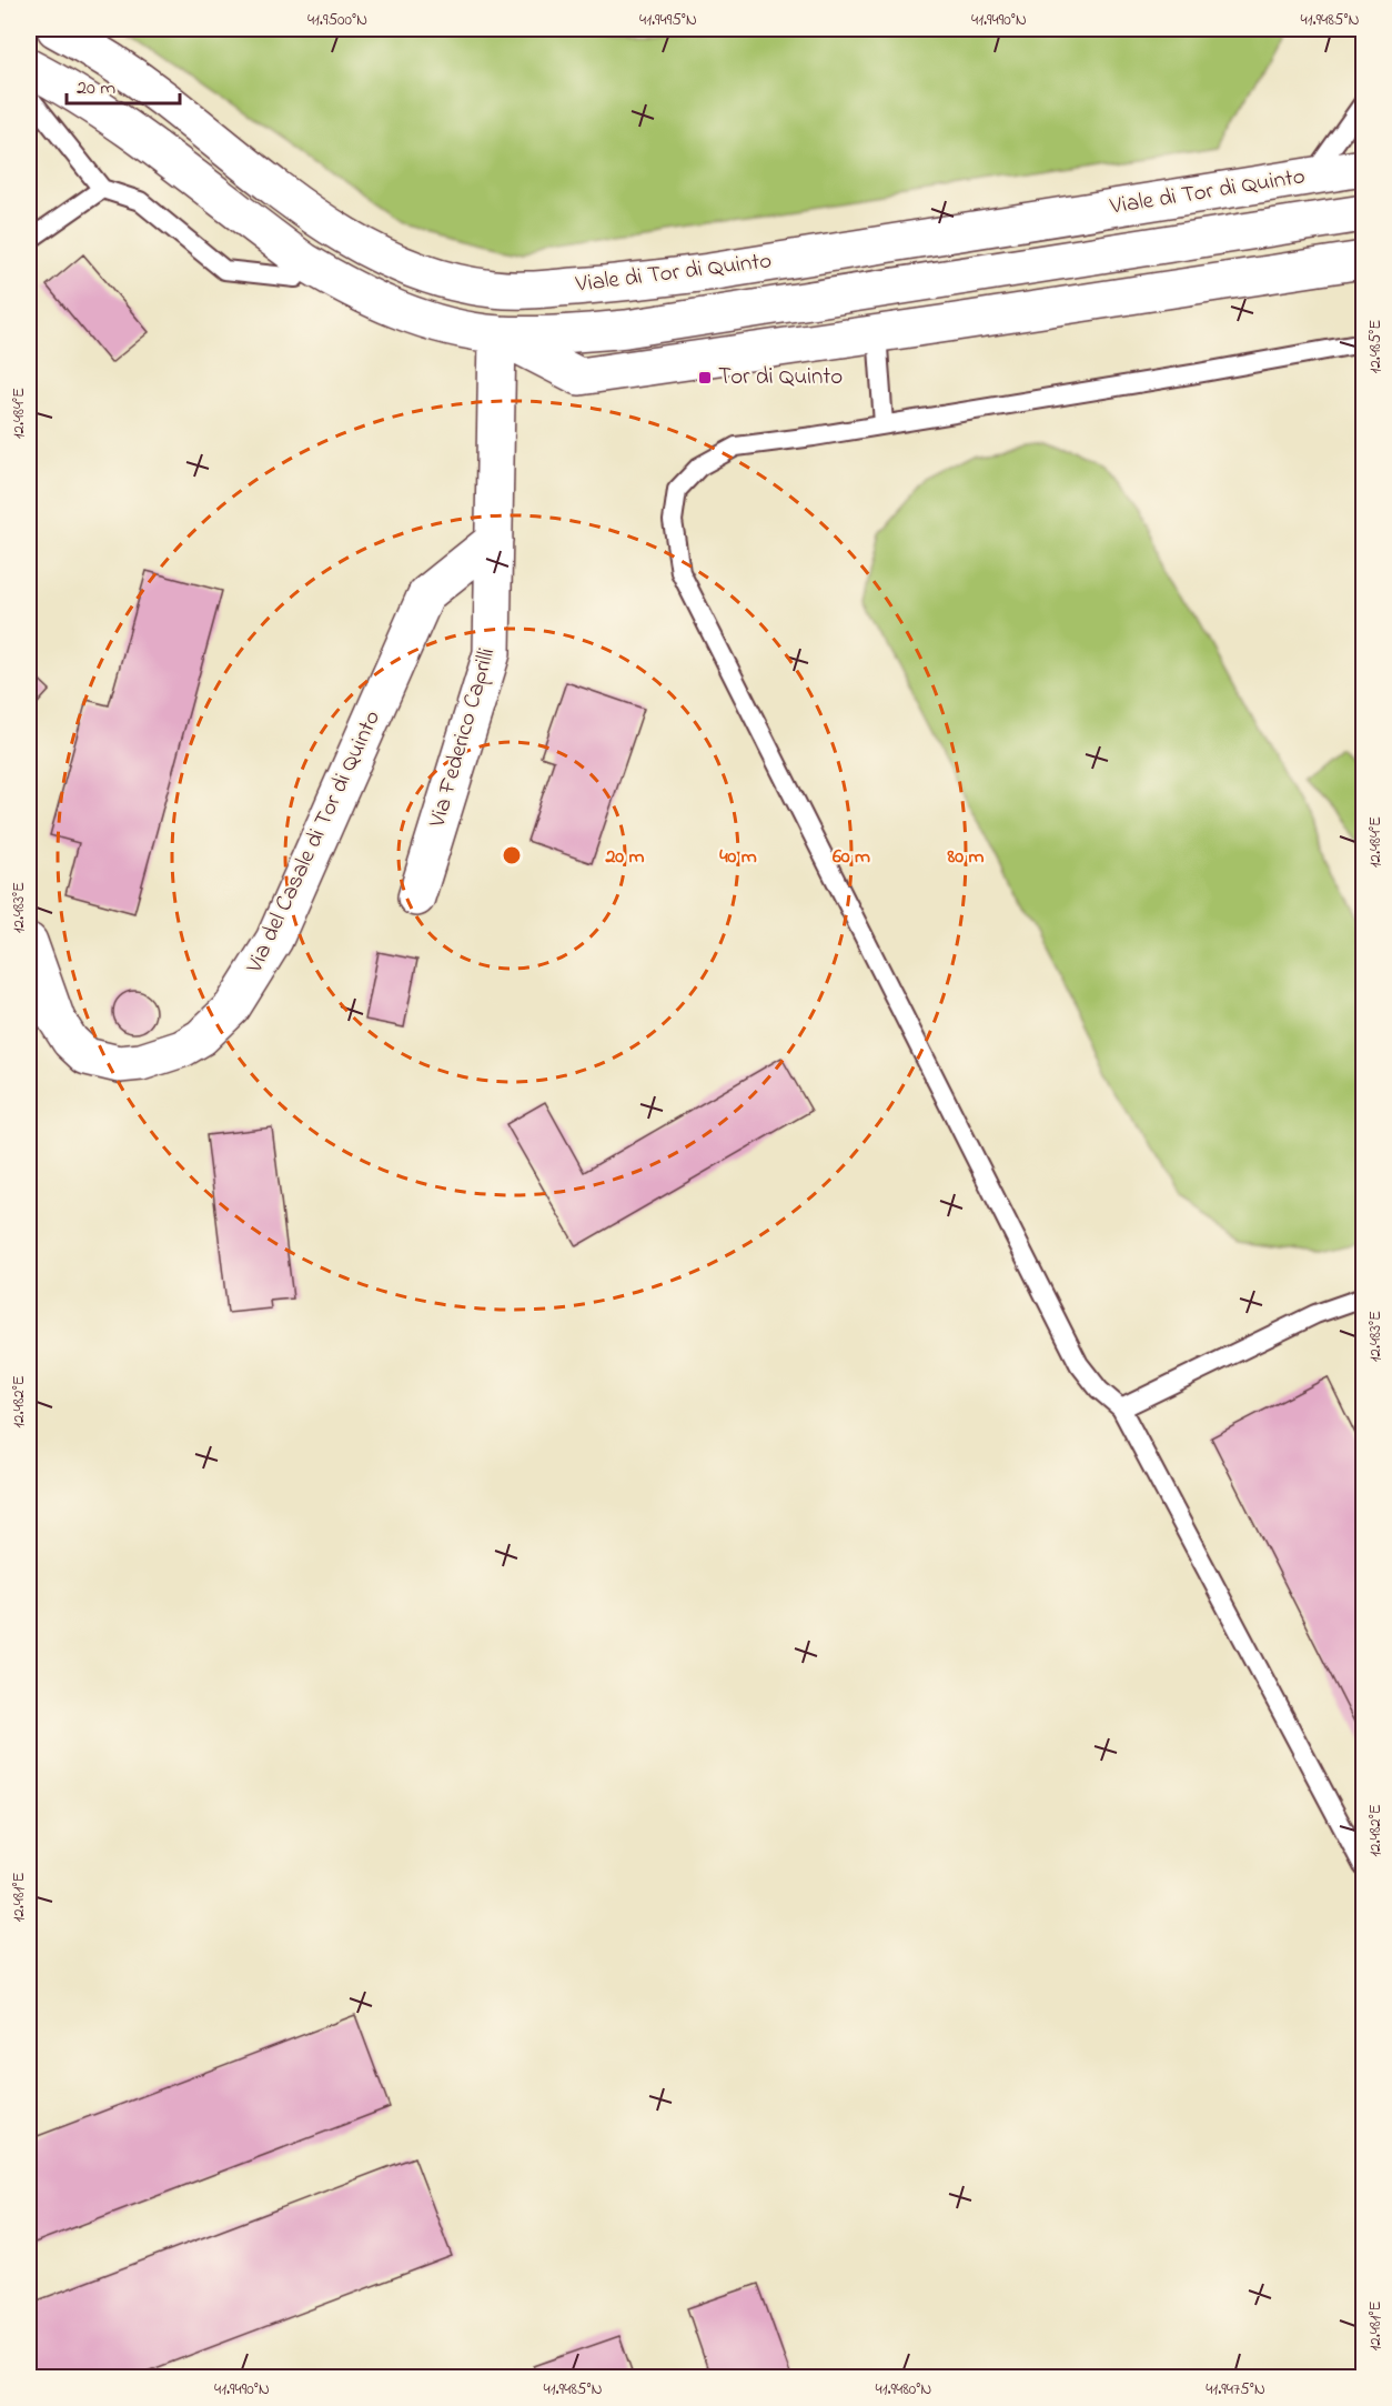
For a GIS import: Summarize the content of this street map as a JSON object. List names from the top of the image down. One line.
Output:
{"streets":{"main road":["Viale di Tor di Quinto","Via Federico Caprilli","Via del Casale di Tor di Quinto"]},"crossings":[["Viale di Tor di Quinto","Via Federico Caprilli"],["Via Federico Caprilli","Via del Casale di Tor di Quinto"]],"places":{"transit":["Tor di Quinto"]},"scale_bar":"20 m","coordinates":["41.9500°N","41.9495°N","41.9490°N","41.9485°N","12.485°E","12.484°E","12.483°E","12.482°E","12.481°E","41.9480°N","41.9475°N"],"rings":["20 m","40 m","60 m","80 m"]}
